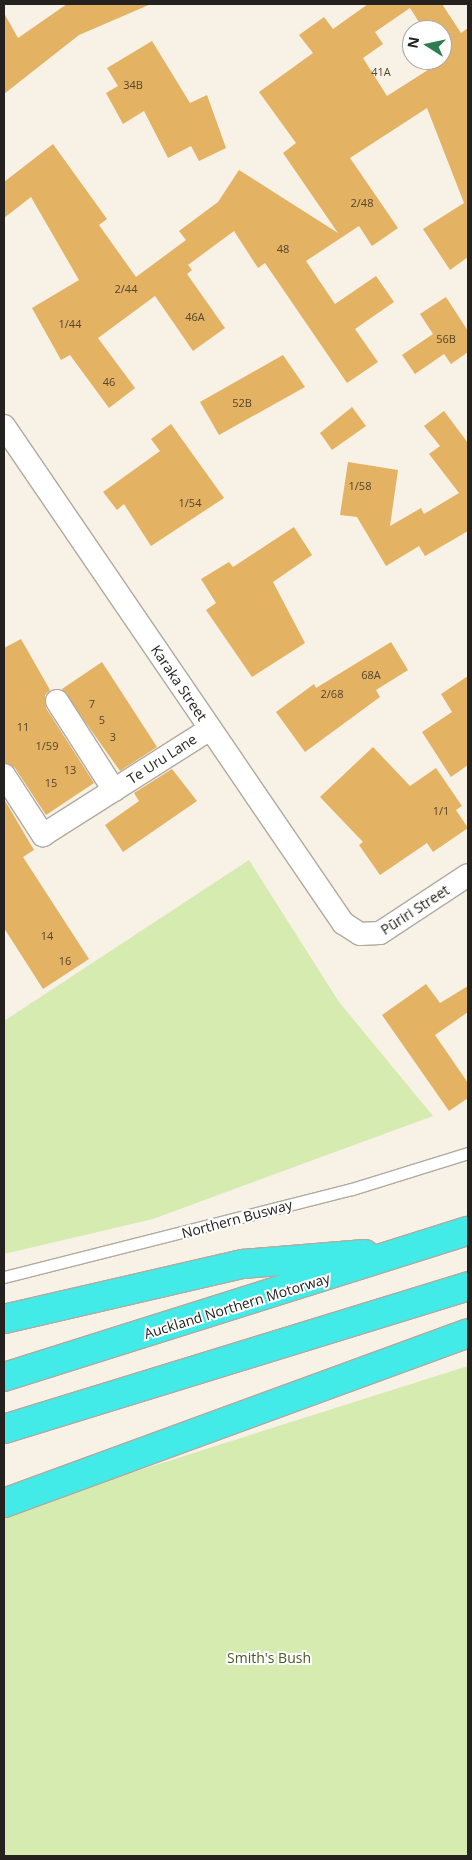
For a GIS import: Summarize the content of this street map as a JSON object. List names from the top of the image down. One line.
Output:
{"streets":{"highway":["Auckland Northern Motorway"],"street":["Karaka Street","Te Uru Lane","Pūriri Street"],"lane":["Northern Busway"]},"crossings":[["Karaka Street","Te Uru Lane"],["Karaka Street","Pūriri Street"]],"parks":["Smith's Bush"],"house_numbers":["41A","34B","2/48","48","2/44","46A","1/44","56B","46","52B","1/58","1/54","68A","2/68","7","5","11","3","1/59","13","15","1/1","14","16"],"north":"left"}
